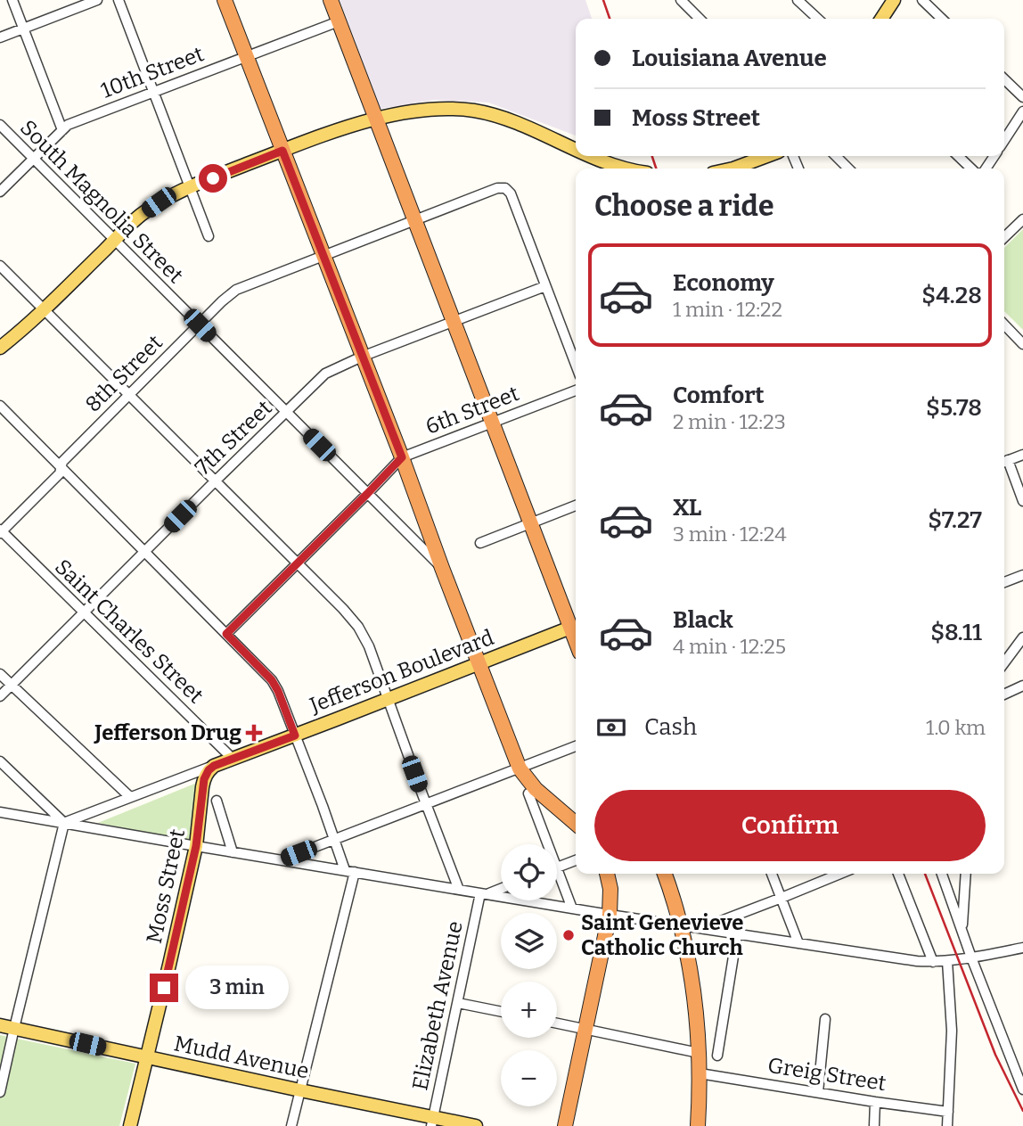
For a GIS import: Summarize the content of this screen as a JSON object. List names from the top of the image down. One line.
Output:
{"streets":{"main road":["Jefferson Boulevard","Moss Street","Mudd Avenue"],"street":["10th Street","South Magnolia Street","8th Street","6th Street","7th Street","Saint Charles Street","Elizabeth Avenue","Greig Street"]},"crossings":[["10th Street","South Magnolia Street"],["South Magnolia Street","8th Street"],["South Magnolia Street","6th Street"],["South Magnolia Street","7th Street"],["8th Street","7th Street"],["8th Street","Saint Charles Street"],["7th Street","Saint Charles Street"],["Saint Charles Street","Jefferson Boulevard"],["Jefferson Boulevard","Moss Street"],["Moss Street","Mudd Avenue"],["Elizabeth Avenue","Mudd Avenue"]],"places":{"health":["Jefferson Drug"],"other":["Saint Genevieve Catholic Church"]},"page":{"banner":["Louisiana Avenue","Moss Street"],"heading":"Choose a ride","list":[{"name":"Economy","note":"1 min · 12:22","value":"$4.28"},{"name":"Comfort","note":"2 min · 12:23","value":"$5.78"},{"name":"XL","note":"3 min · 12:24","value":"$7.27"},{"name":"Black","note":"4 min · 12:25","value":"$8.11"}],"pay":["Cash","1.0 km"],"buttons":"Confirm","map_buttons":["+","−"],"bubble":"3 min"}}
